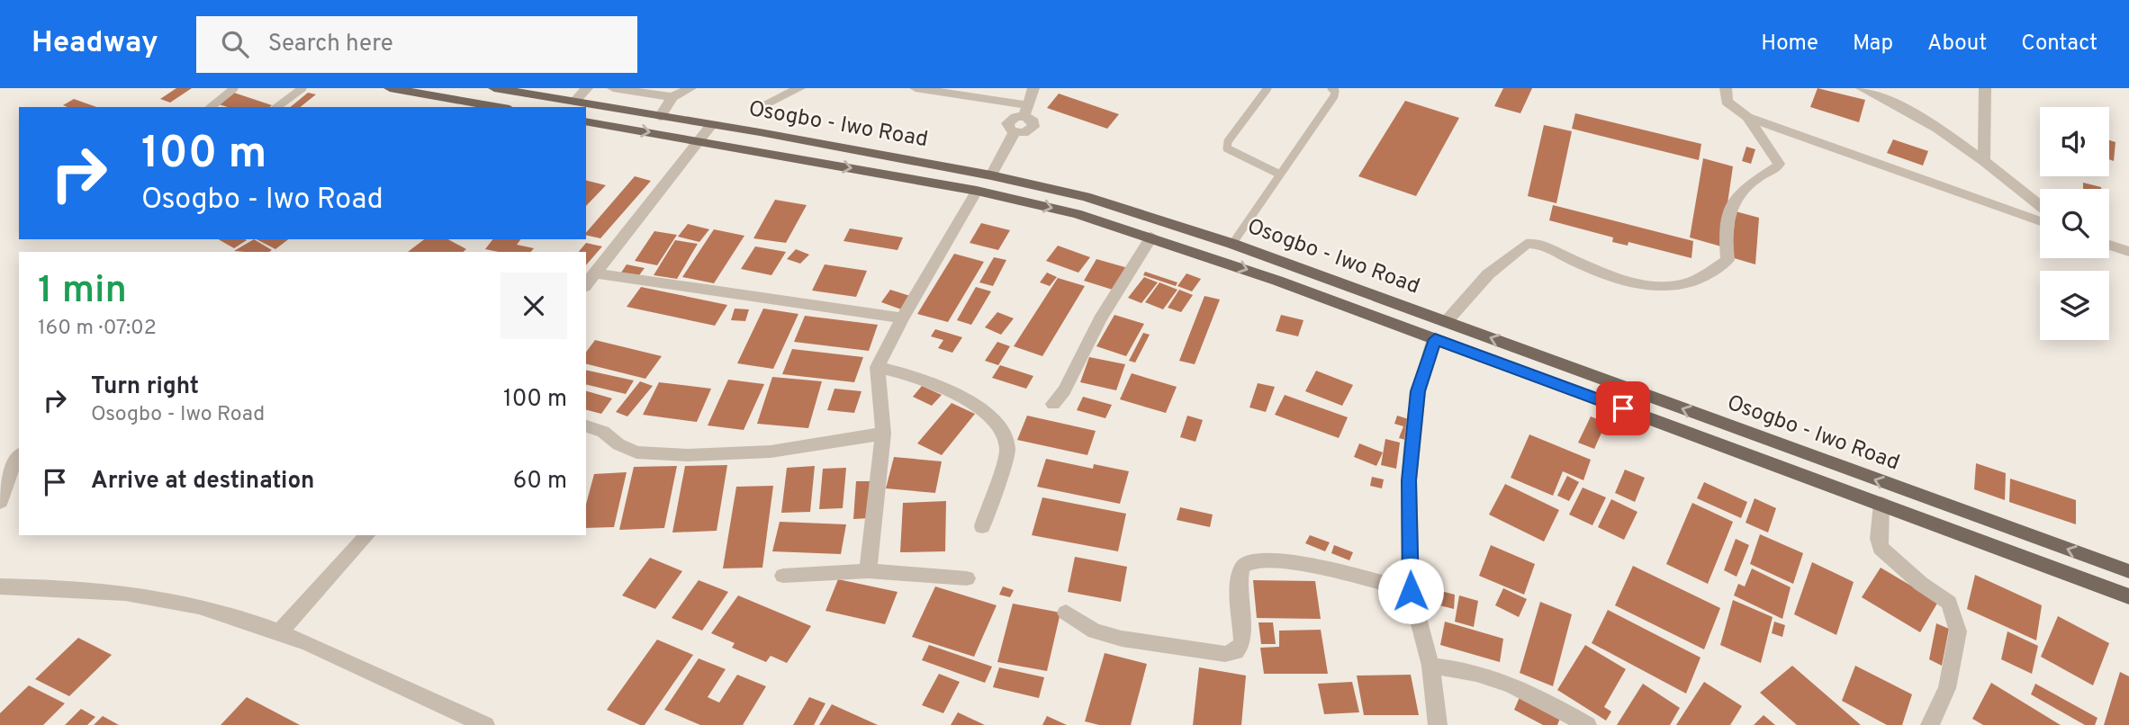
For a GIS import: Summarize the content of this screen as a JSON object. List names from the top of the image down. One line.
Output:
{"streets":{"main road":["Osogbo - Iwo Road"]},"page":{"header":"Headway","search":"Search here","nav":["Home","Map","About","Contact"],"turn":["100 m","Osogbo - Iwo Road"],"heading":["1 min","160 m · 07:02"],"list":[{"name":"Turn right","note":"Osogbo - Iwo Road","value":"100 m"},{"name":"Arrive at destination","value":"60 m"}]}}
